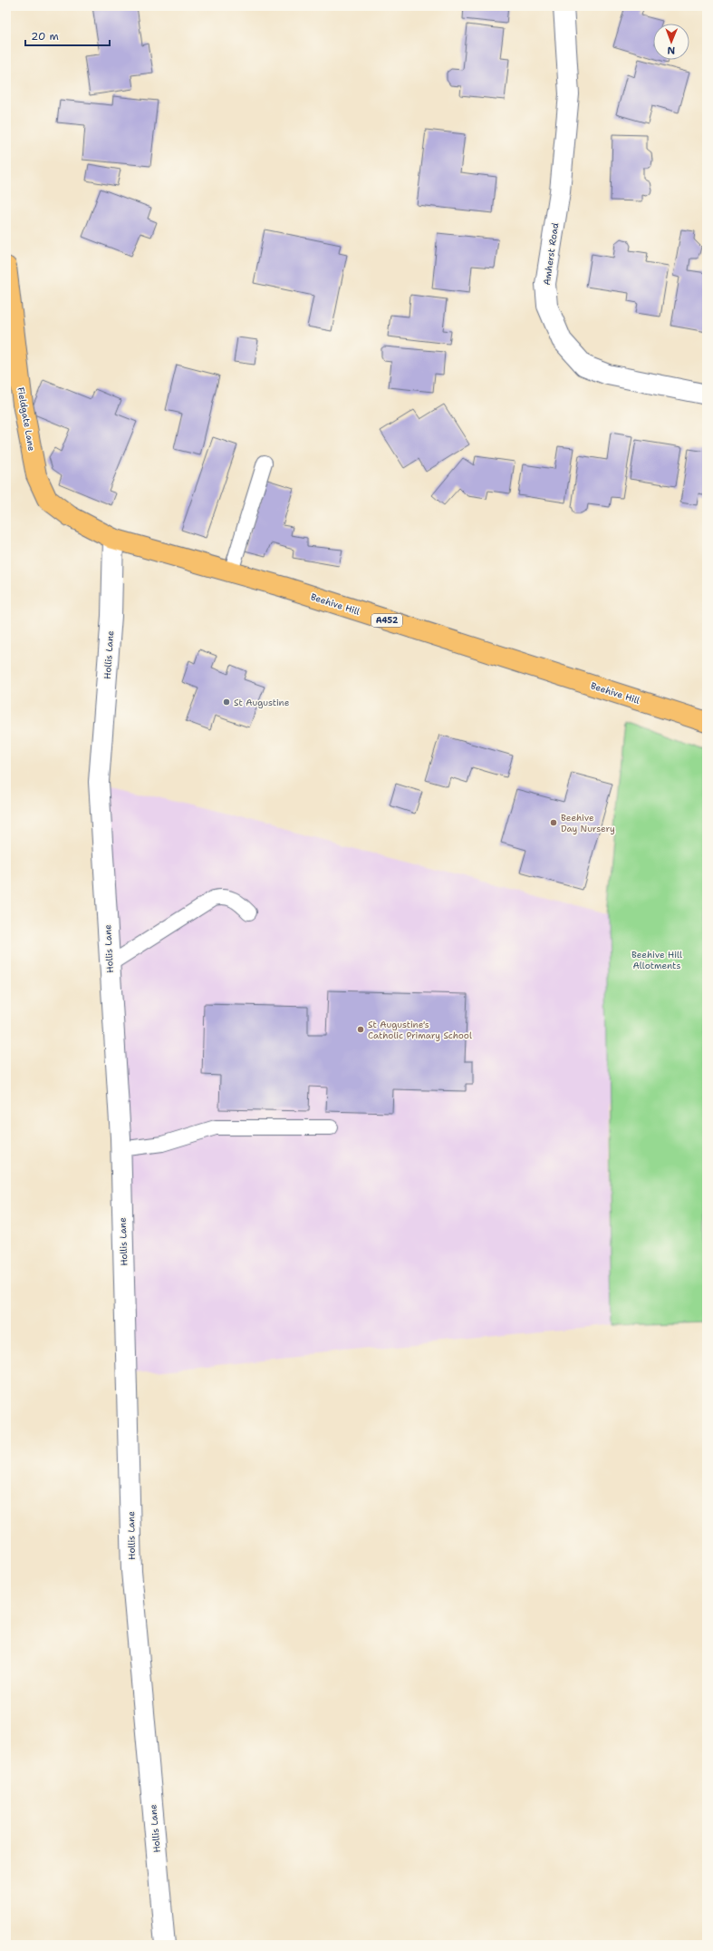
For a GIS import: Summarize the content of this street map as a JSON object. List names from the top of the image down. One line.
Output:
{"streets":{"main road":["Fieldgate Lane","Beehive Hill","A452"],"street":["Amherst Road","Hollis Lane"]},"crossings":[["Fieldgate Lane","Beehive Hill"],["Beehive Hill","Hollis Lane"]],"parks":["Beehive Hill Allotments"],"places":["St Augustine","Beehive Day Nursery","St Augustine's Catholic Primary School"],"scale_bar":"20 m","north":"bottom"}
